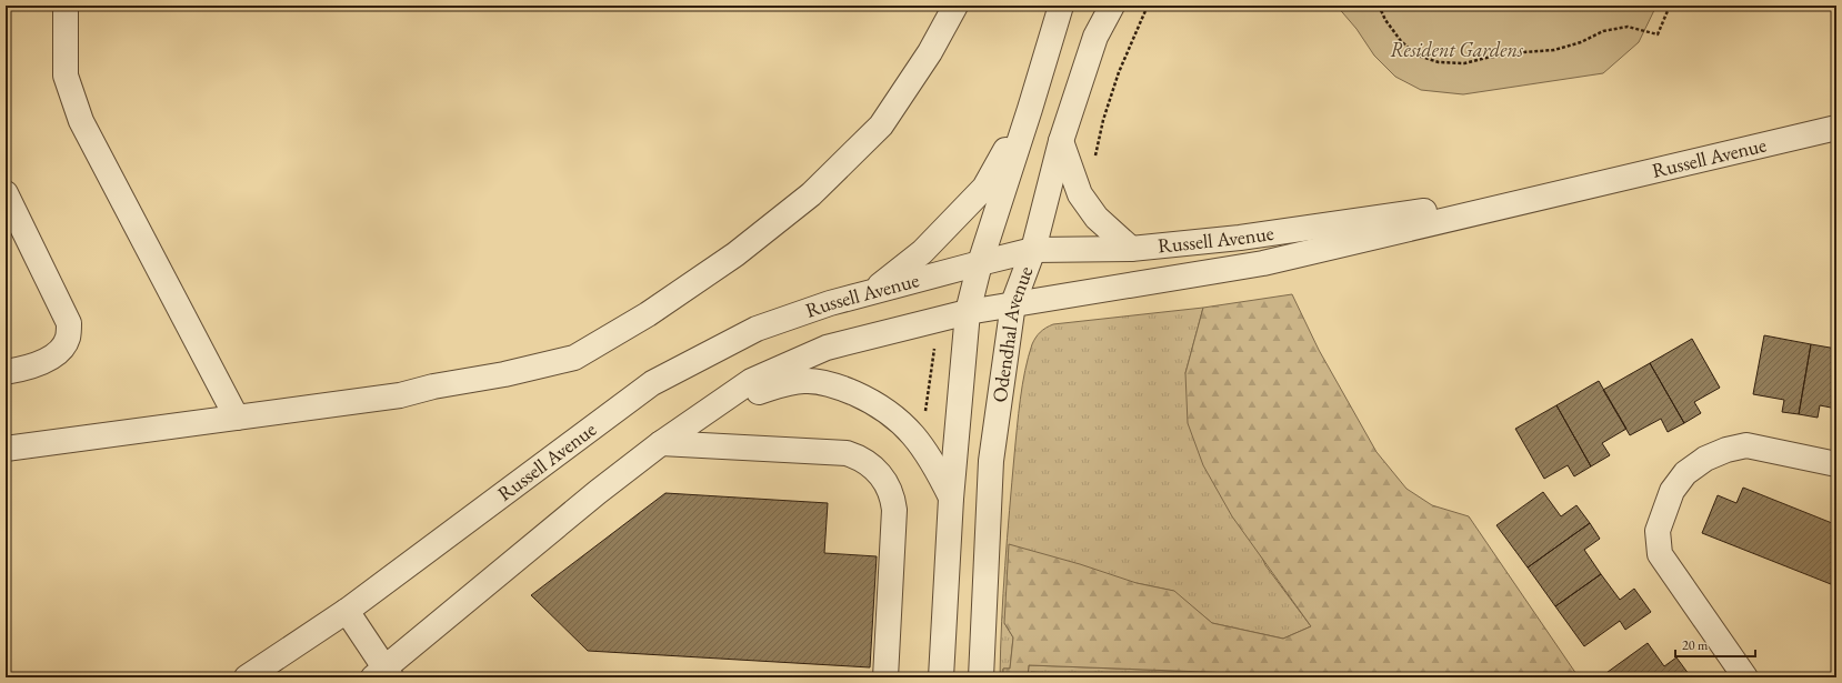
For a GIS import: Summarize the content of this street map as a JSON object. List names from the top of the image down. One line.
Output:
{"streets":{"street":["Russell Avenue","Odendhal Avenue"]},"crossings":[["Russell Avenue","Odendhal Avenue"]],"parks":["Resident Gardens"],"scale_bar":"20 m"}
